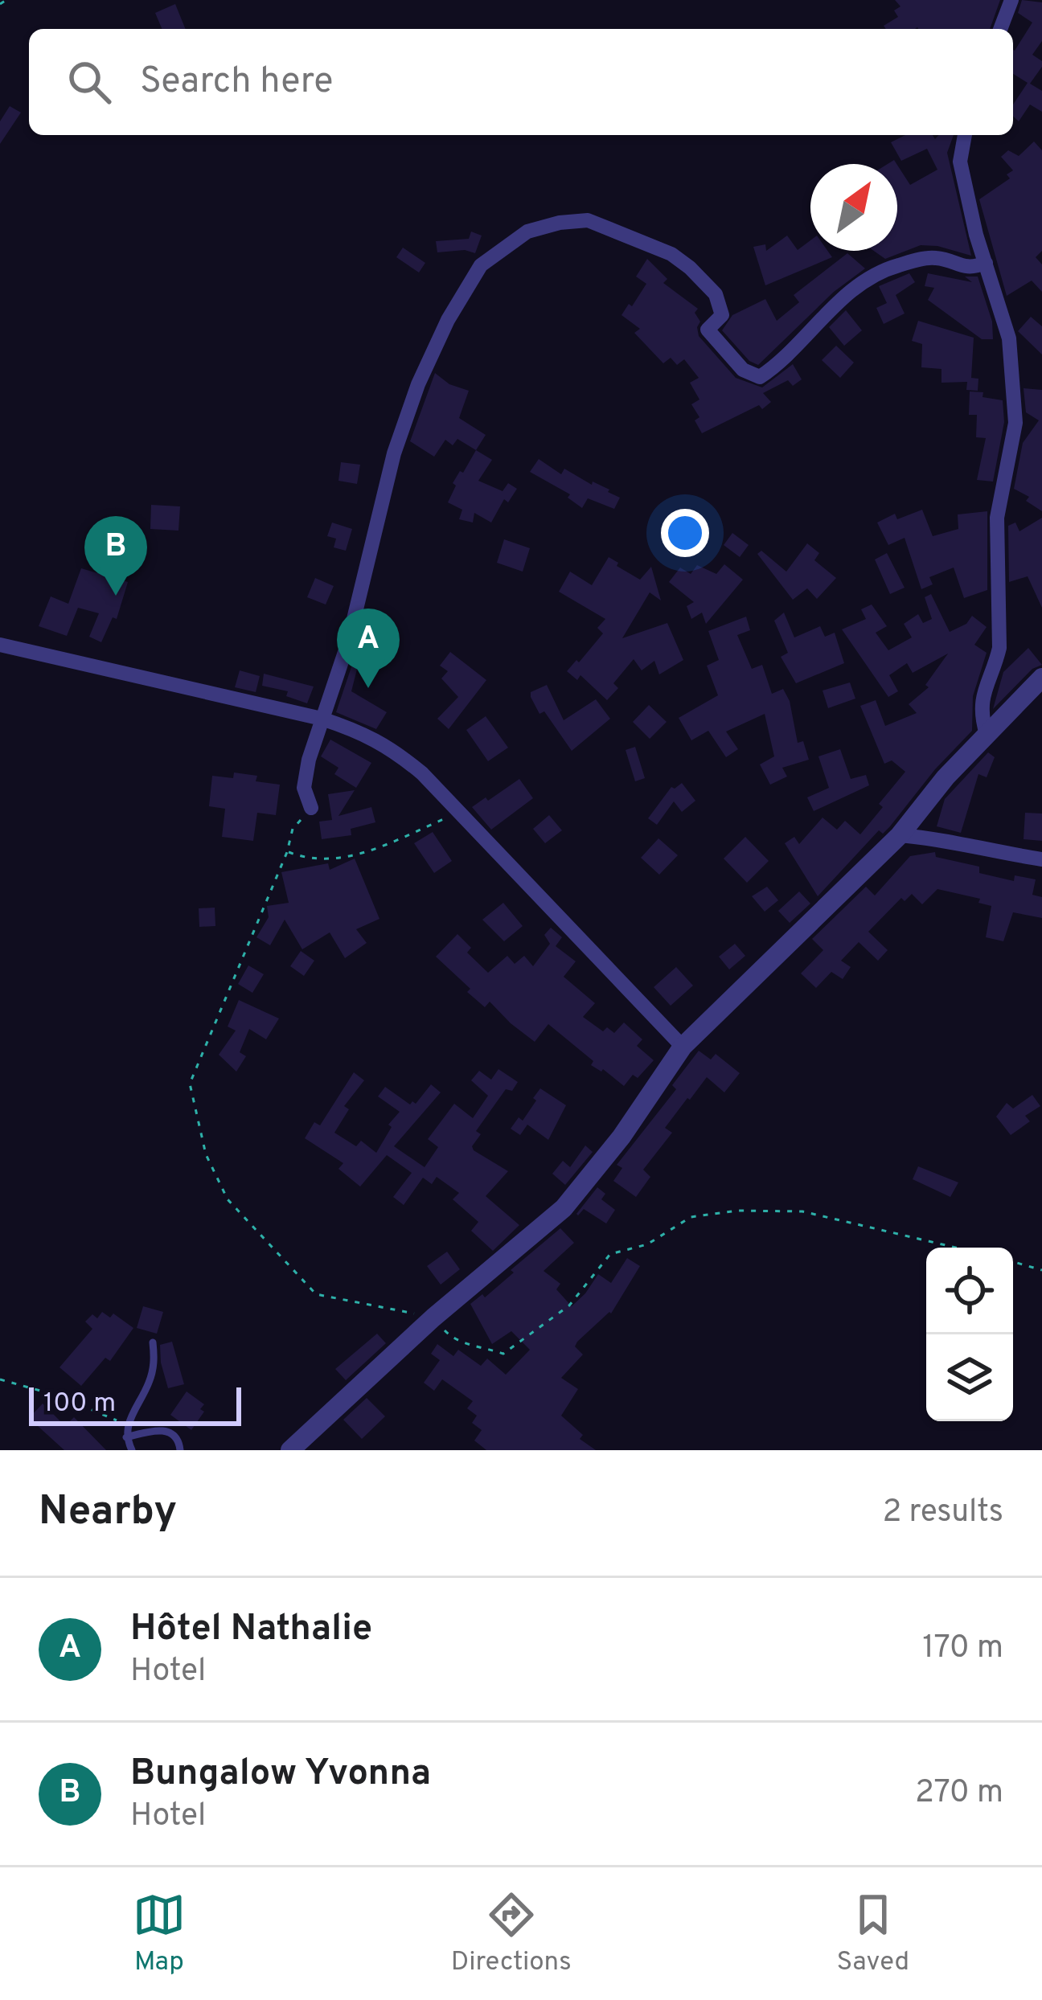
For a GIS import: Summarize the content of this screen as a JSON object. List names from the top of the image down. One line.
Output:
{"scale_bar":"100 m","north":"top right","page":{"search":"Search here","pins":["B","A"],"scale":"100 m","heading":["Nearby","2 results"],"list":[{"mark":"A","name":"Hôtel Nathalie","note":"Hotel","value":"170 m"},{"mark":"B","name":"Bungalow Yvonna","note":"Hotel","value":"270 m"}],"nav":["Map","Directions","Saved"]}}
